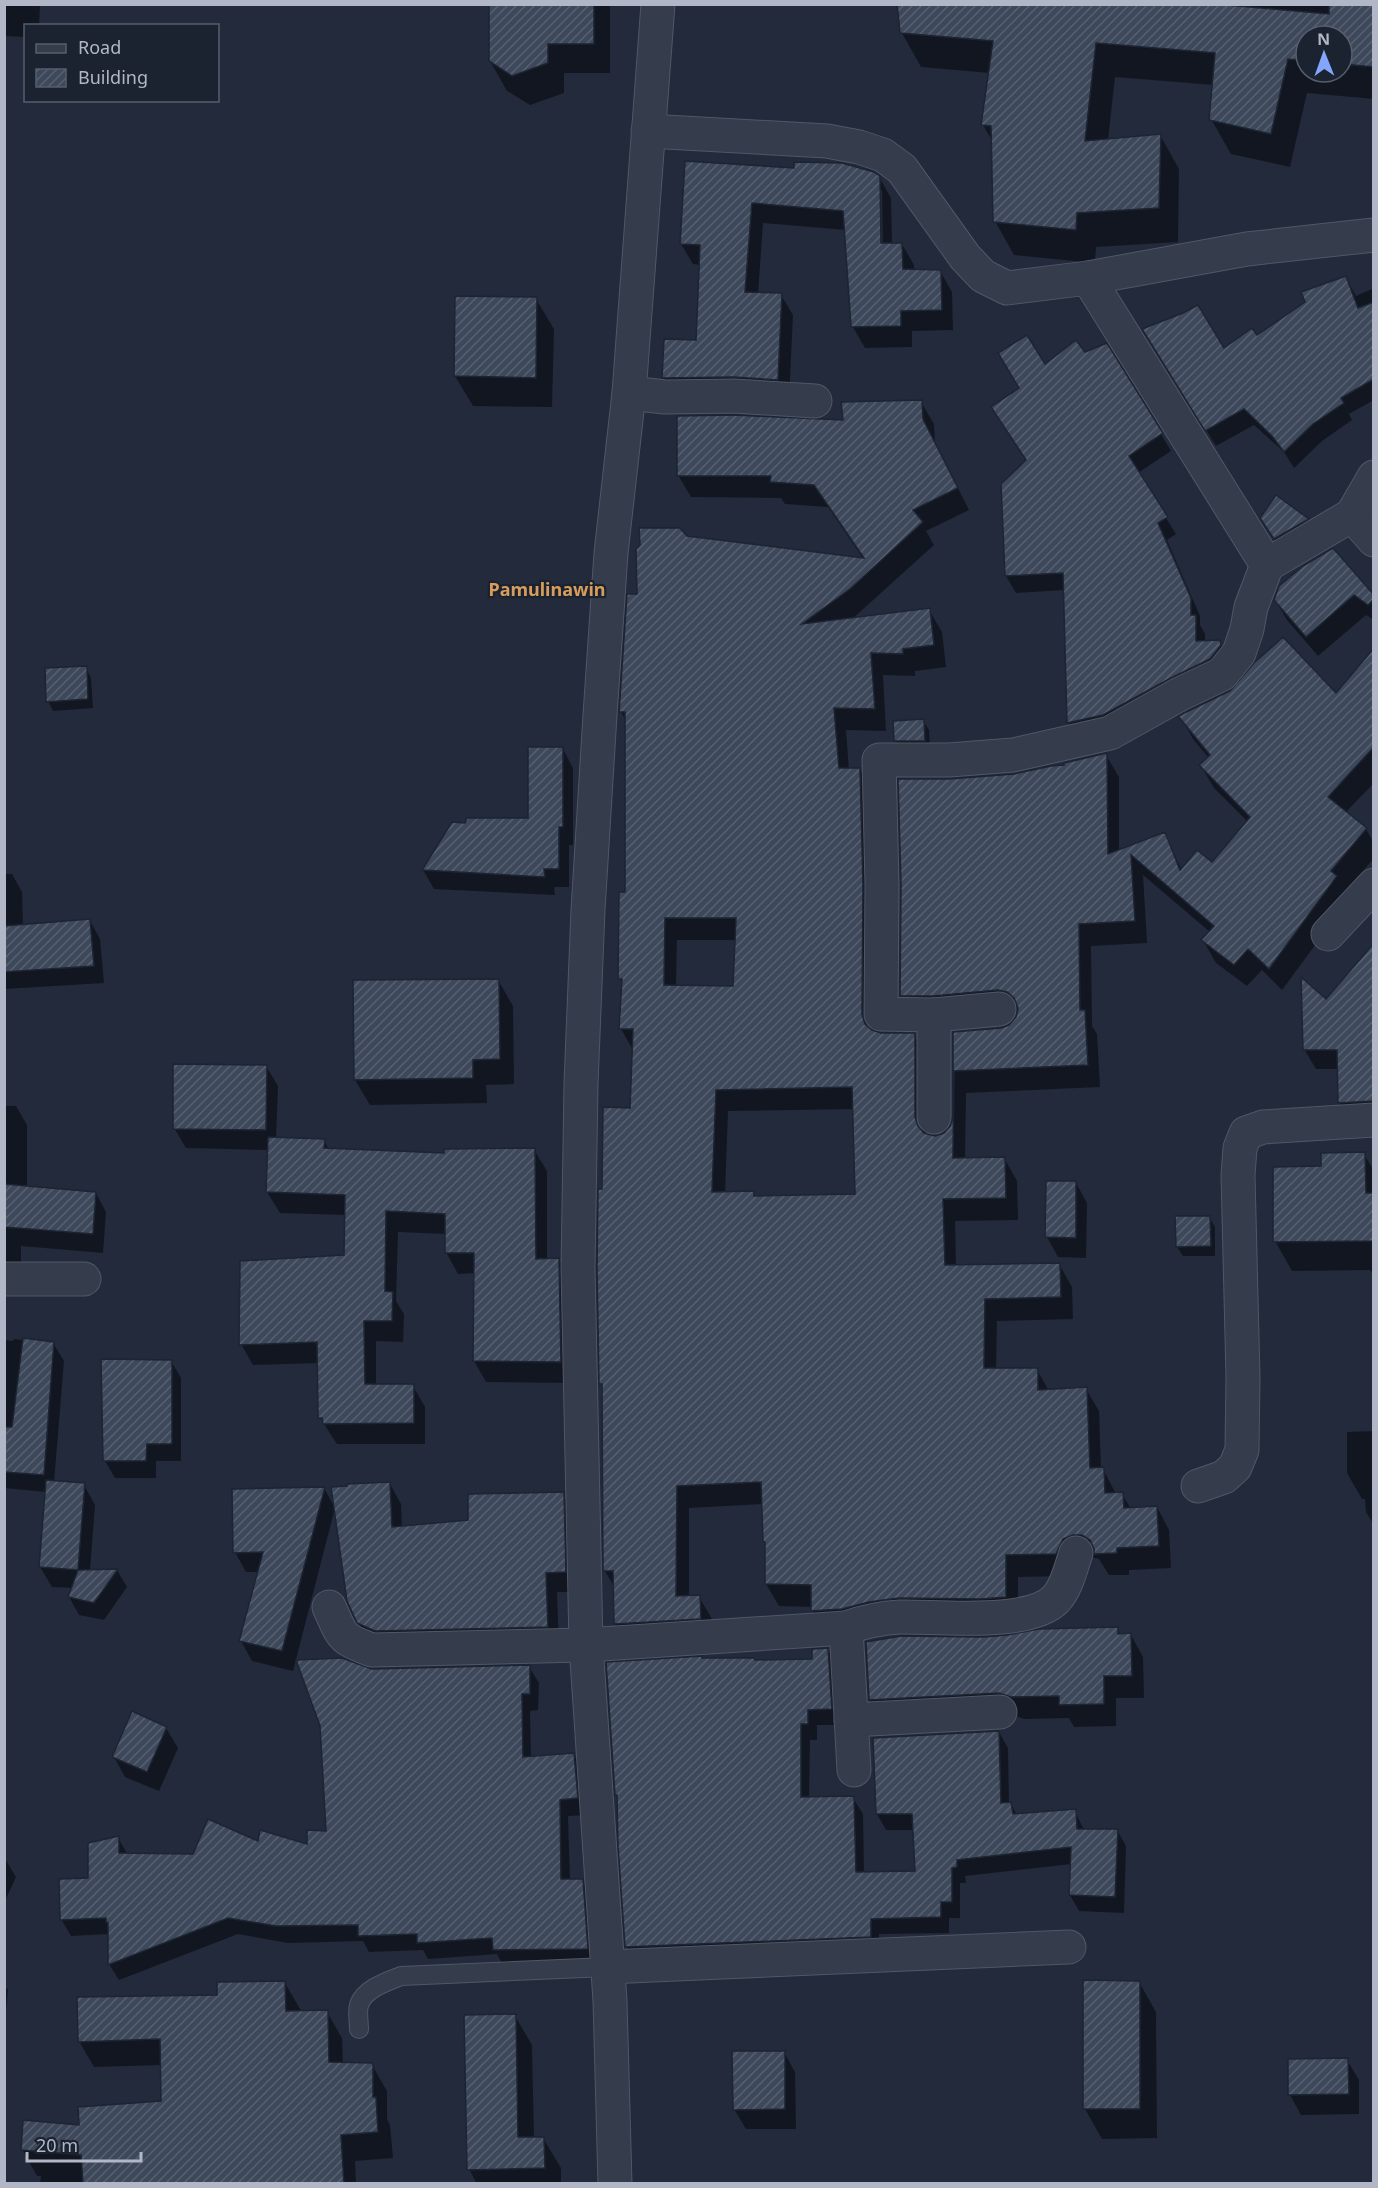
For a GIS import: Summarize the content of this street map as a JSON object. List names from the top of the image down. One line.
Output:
{"districts":["Pamulinawin"],"legend":["Road","Building"],"scale_bar":"20 m","north":"top"}
